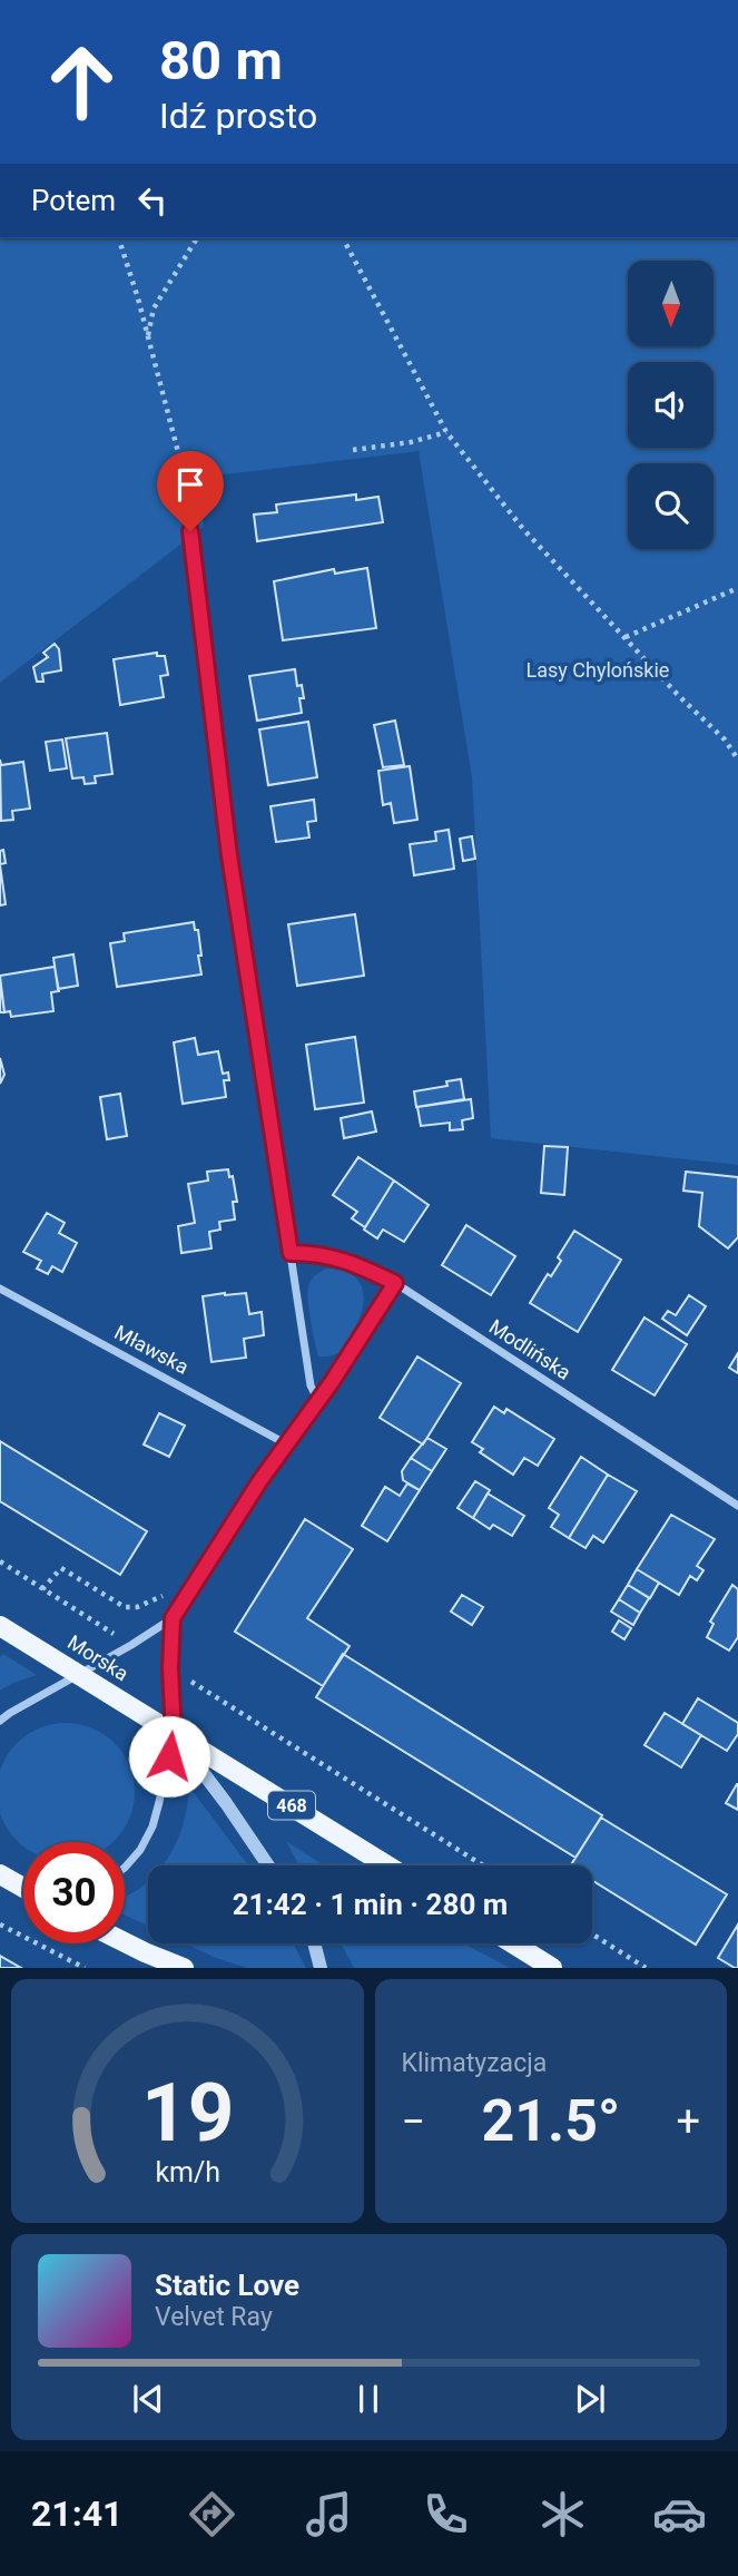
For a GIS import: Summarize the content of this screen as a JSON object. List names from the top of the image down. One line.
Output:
{"streets":{"main road":["Morska","468"],"street":["Mławska","Modlińska"]},"parks":["Lasy Chylońskie"],"north":"bottom","page":{"turn":["80 m","Idź prosto"],"then":"Potem","limit":"30","trip":"21:42 · 1 min · 280 m","tile":"Klimatyzacja","heat":["−","21.5°","+"],"song":["Static Love","Velvet Ray"],"tabs":"21:41","gauge":["19","km/h"]}}
